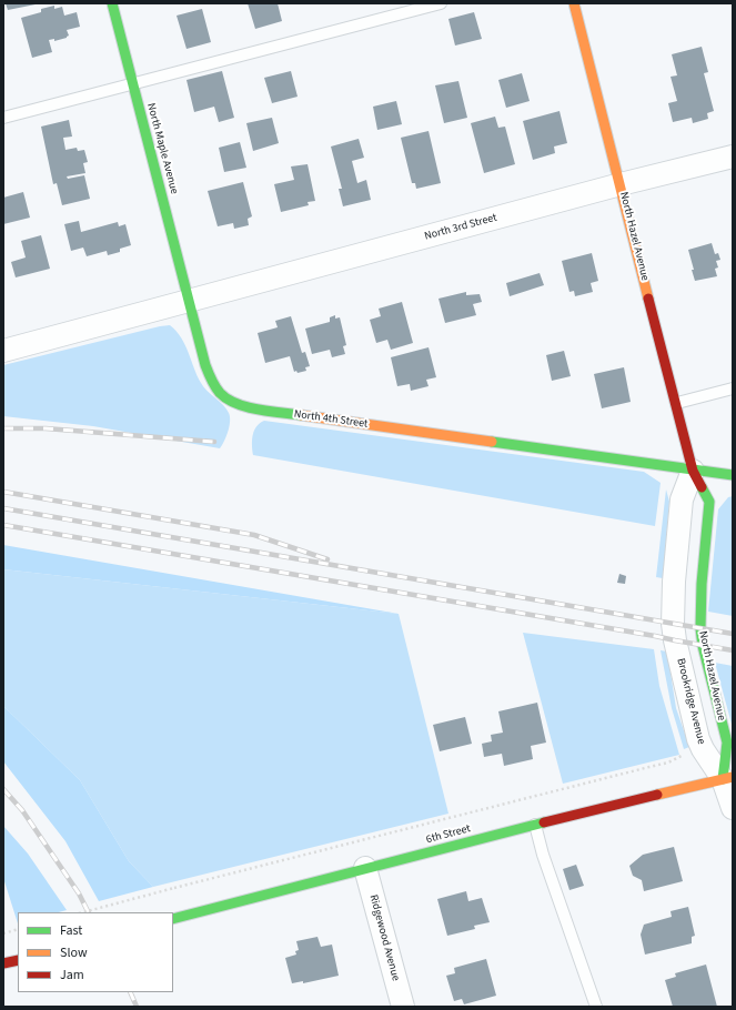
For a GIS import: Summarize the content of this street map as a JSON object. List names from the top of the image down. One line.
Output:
{"streets":{"street":["North Maple Avenue","North 3rd Street","North Hazel Avenue","North 4th Street","Brookridge Avenue","6th Street","Ridgewood Avenue"]},"crossings":[["North Maple Avenue","North 3rd Street"],["North Maple Avenue","North 4th Street"],["North 3rd Street","North Hazel Avenue"],["North 3rd Street","North 4th Street"],["North Hazel Avenue","North 4th Street"],["North Hazel Avenue","Brookridge Avenue"],["North Hazel Avenue","6th Street"],["North 4th Street","Brookridge Avenue"],["Brookridge Avenue","6th Street"],["6th Street","Ridgewood Avenue"]],"legend":["Fast","Slow","Jam"]}
